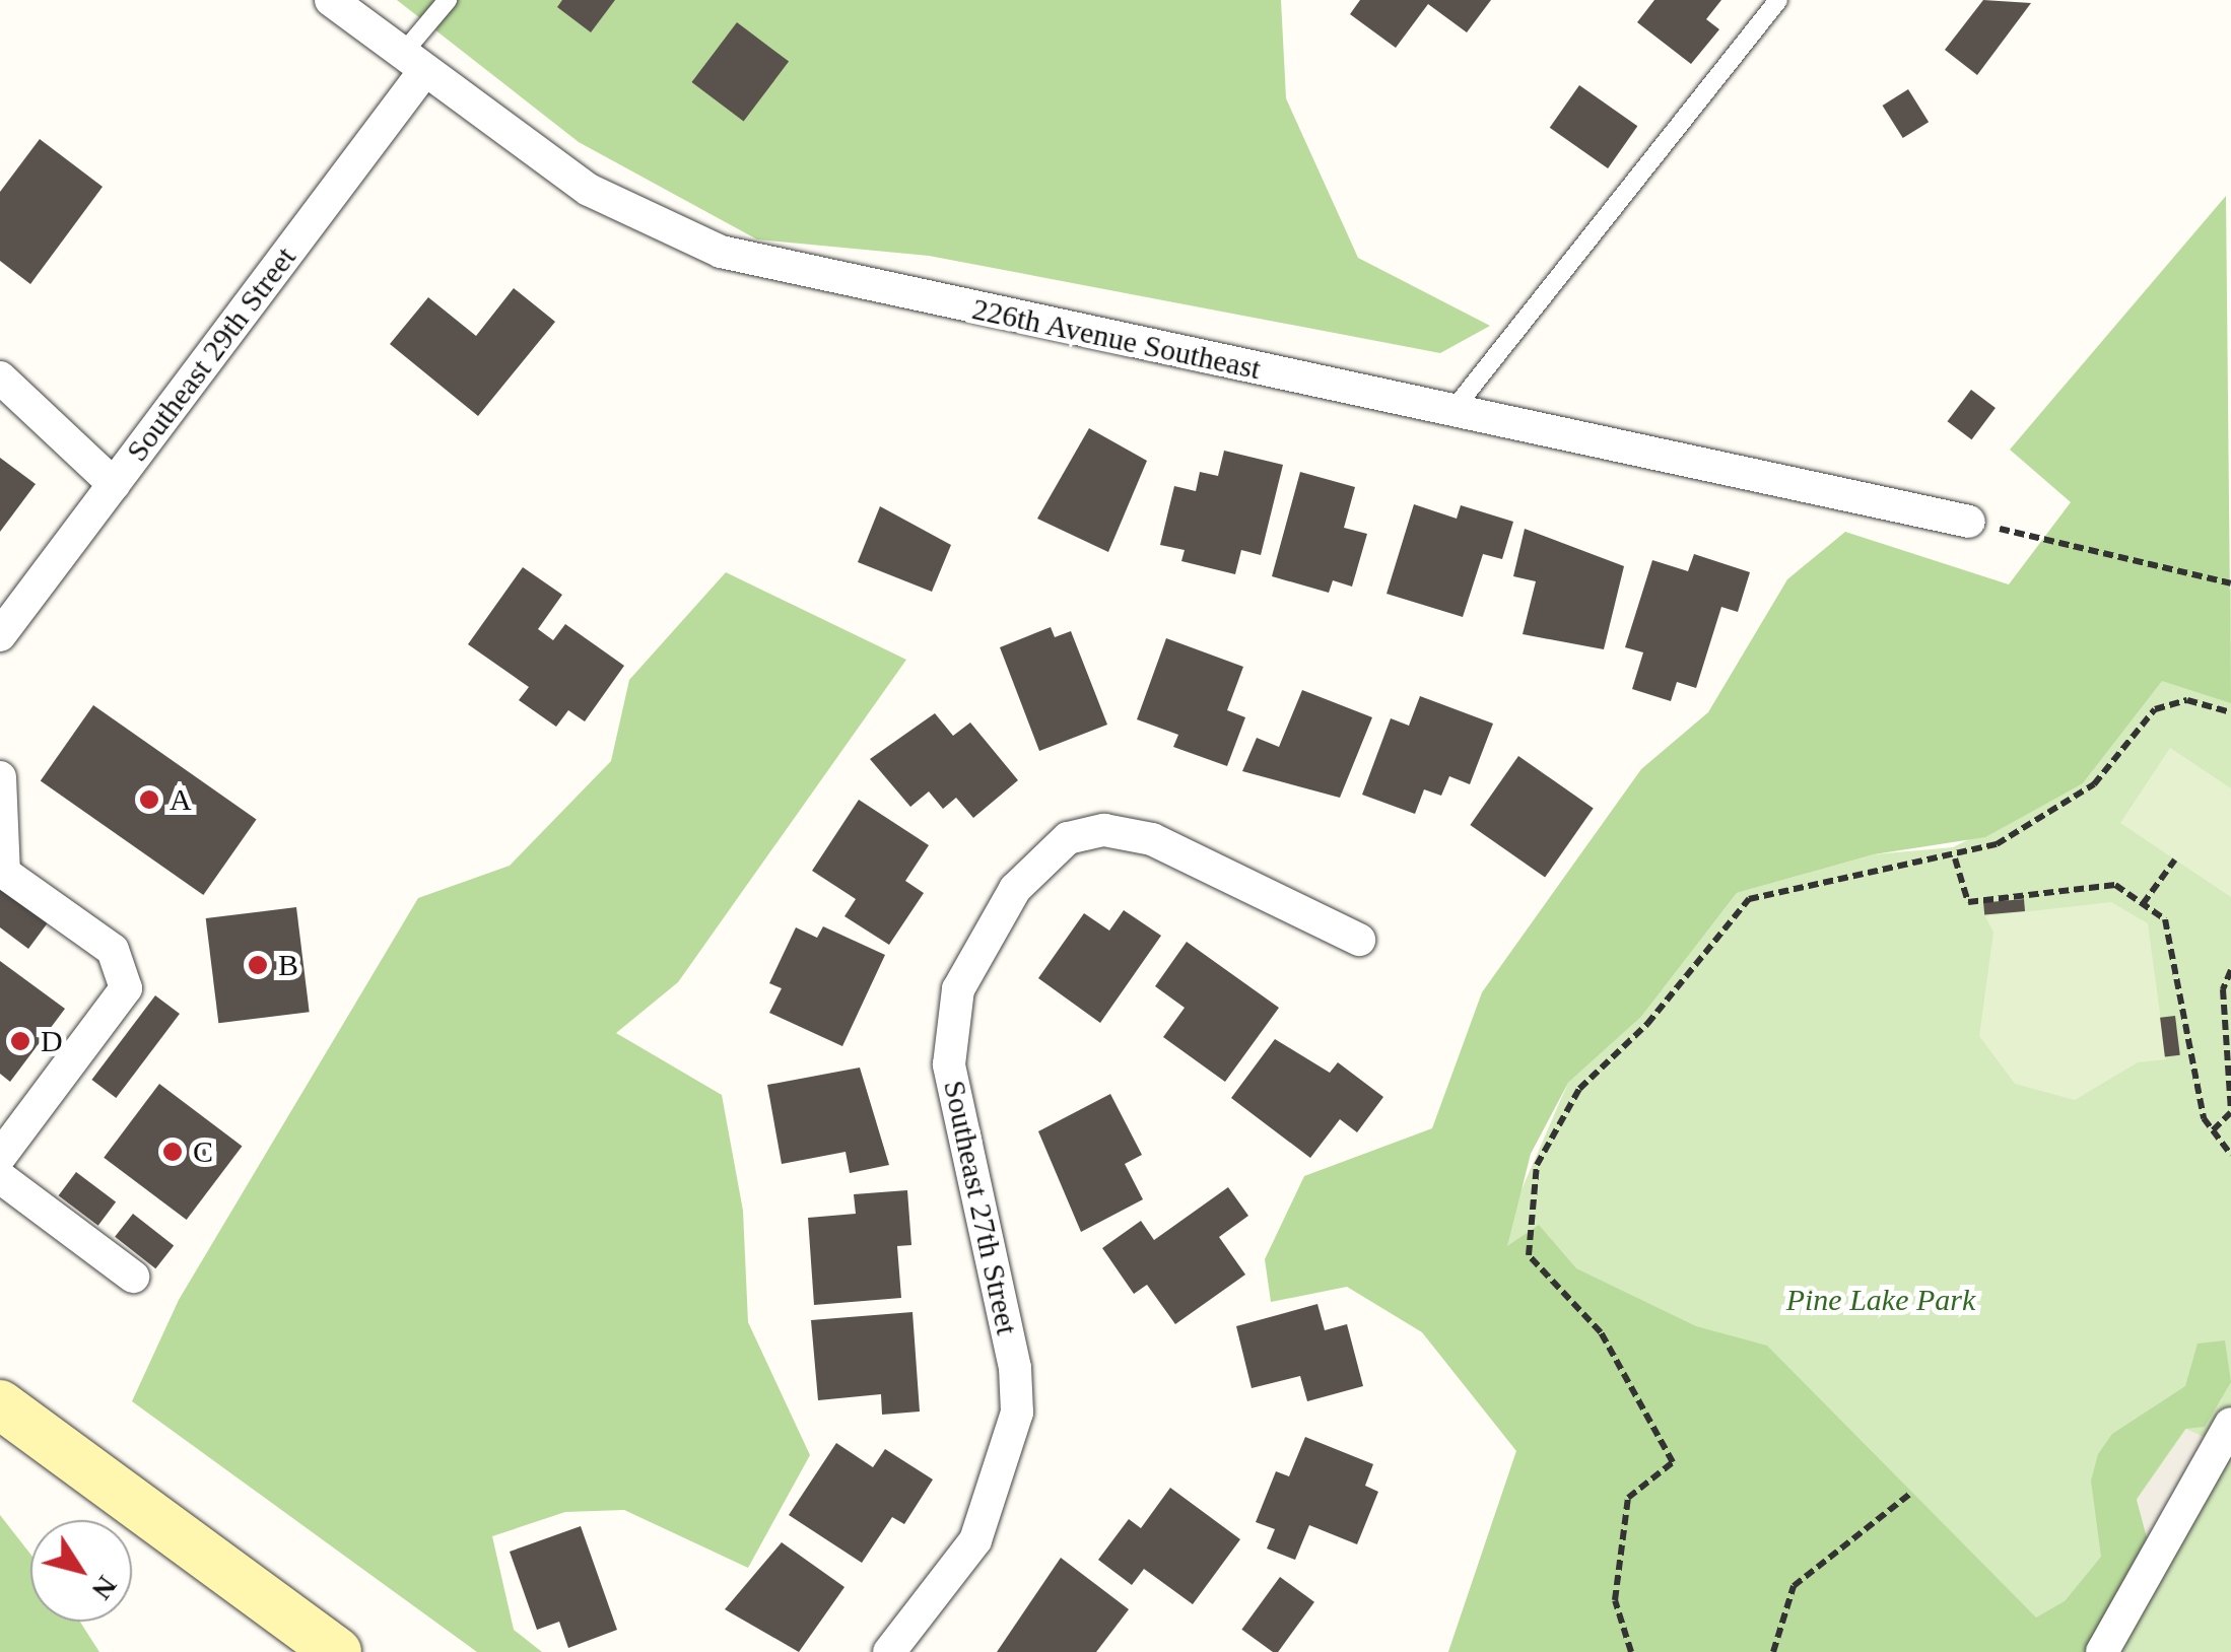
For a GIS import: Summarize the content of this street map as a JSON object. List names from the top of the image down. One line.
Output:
{"streets":{"street":["226th Avenue Southeast","Southeast 29th Street","Southeast 27th Street"]},"crossings":[["226th Avenue Southeast","Southeast 29th Street"]],"parks":["Pine Lake Park"],"places":["A","B","D","C"],"north":"bottom right"}
